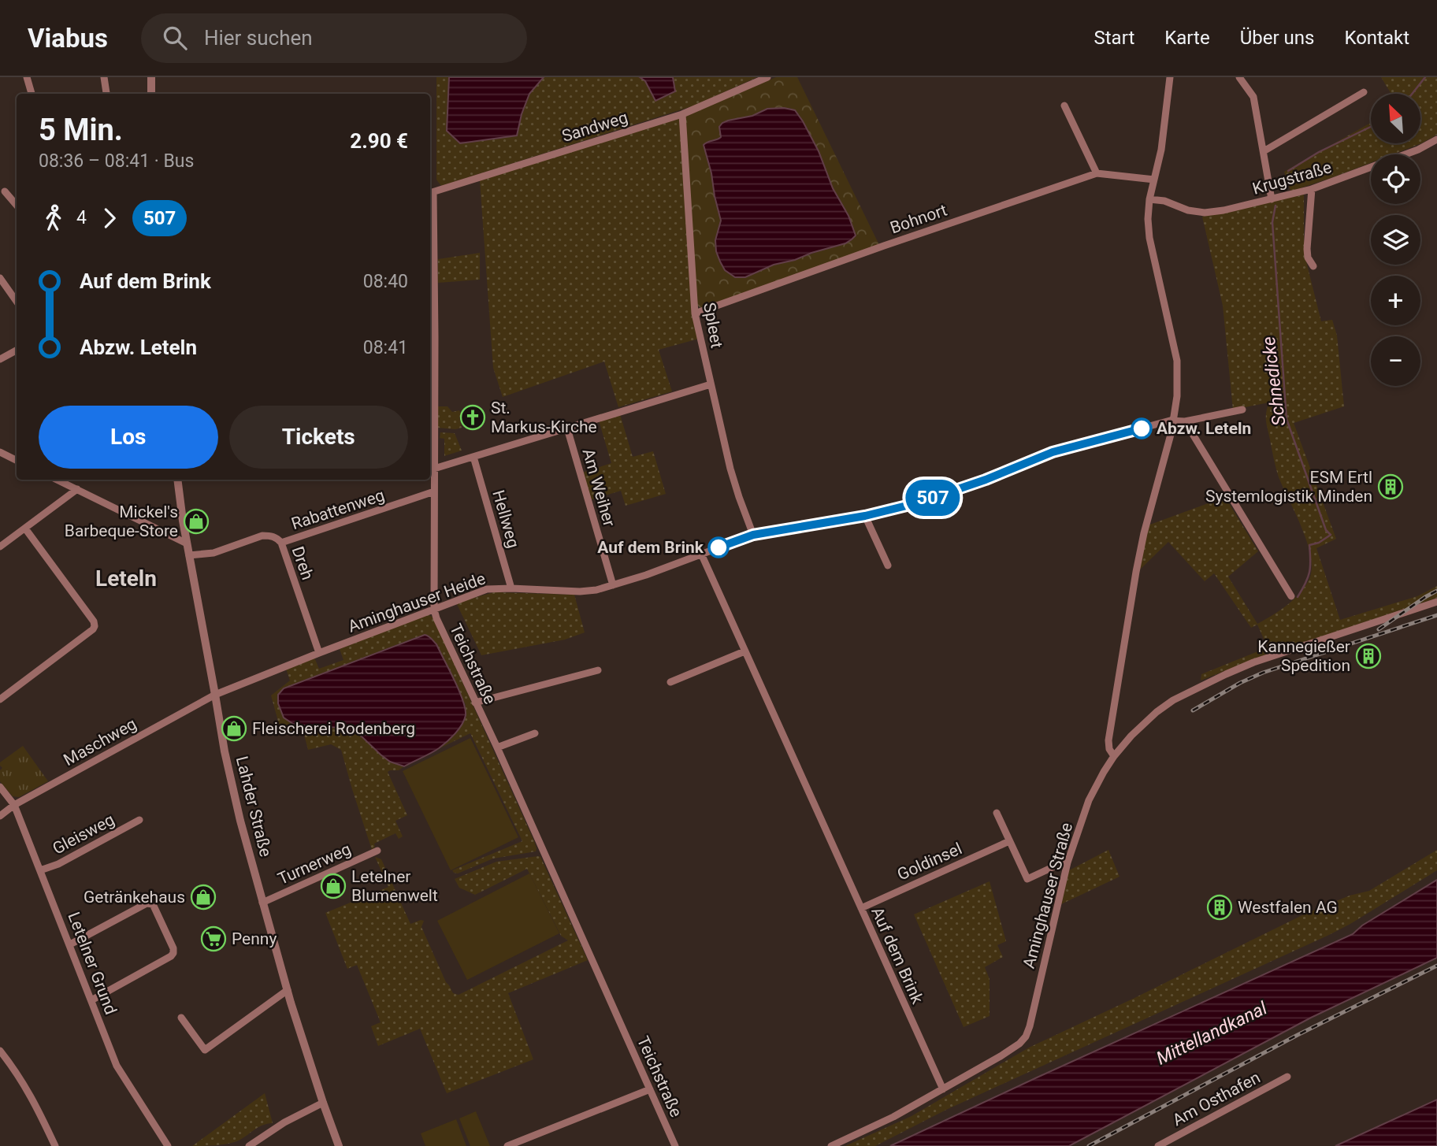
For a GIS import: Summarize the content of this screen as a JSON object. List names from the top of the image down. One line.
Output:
{"streets":{"street":["Sandweg","Krugstraße","Bohnort","Spleet","Am Weiher","Rabattenweg","Hellweg","Dreh","Aminghauser Heide","Teichstraße","Maschweg","Lahder Straße","Gleisweg","Goldinsel","Turnerweg","Aminghauser Straße","Auf dem Brink","Letelner Grund","Am Osthafen"]},"crossings":[["Sandweg","Spleet"],["Sandweg","Teichstraße"],["Bohnort","Spleet"],["Spleet","Aminghauser Heide"],["Am Weiher","Aminghauser Heide"],["Rabattenweg","Dreh"],["Rabattenweg","Teichstraße"],["Hellweg","Aminghauser Heide"],["Dreh","Aminghauser Heide"],["Dreh","Lahder Straße"],["Aminghauser Heide","Teichstraße"],["Aminghauser Heide","Maschweg"],["Aminghauser Heide","Lahder Straße"],["Aminghauser Heide","Auf dem Brink"],["Maschweg","Lahder Straße"],["Maschweg","Letelner Grund"],["Lahder Straße","Turnerweg"],["Gleisweg","Letelner Grund"],["Goldinsel","Auf dem Brink"],["Aminghauser Straße","Auf dem Brink"]],"districts":["Leteln"],"water":["Schnedicke","Mittellandkanal"],"places":{"church":["St. Markus-Kirche"],"other":["Abzw. Leteln","Auf dem Brink"],"building":["ESM Ertl Systemlogistik Minden","Kannegießer Spedition","Westfalen AG"],"shop":["Mickel's Barbeque-Store","Fleischerei Rodenberg","Letelner Blumenwelt","Getränkehaus"],"supermarket":["Penny"]},"lines":["bus line 507"],"north":"top left","page":{"header":"Viabus","search":"Hier suchen","nav":["Start","Karte","Über uns","Kontakt"],"on_map":"507","map_buttons":["+","−"],"heading":["5 Min.","08:36 – 08:41 · Bus","2.90 €"],"legs":["4","507"],"list":[{"name":"Auf dem Brink","value":"08:40"},{"name":"Abzw. Leteln","value":"08:41"}],"buttons":["Los","Tickets"]}}
